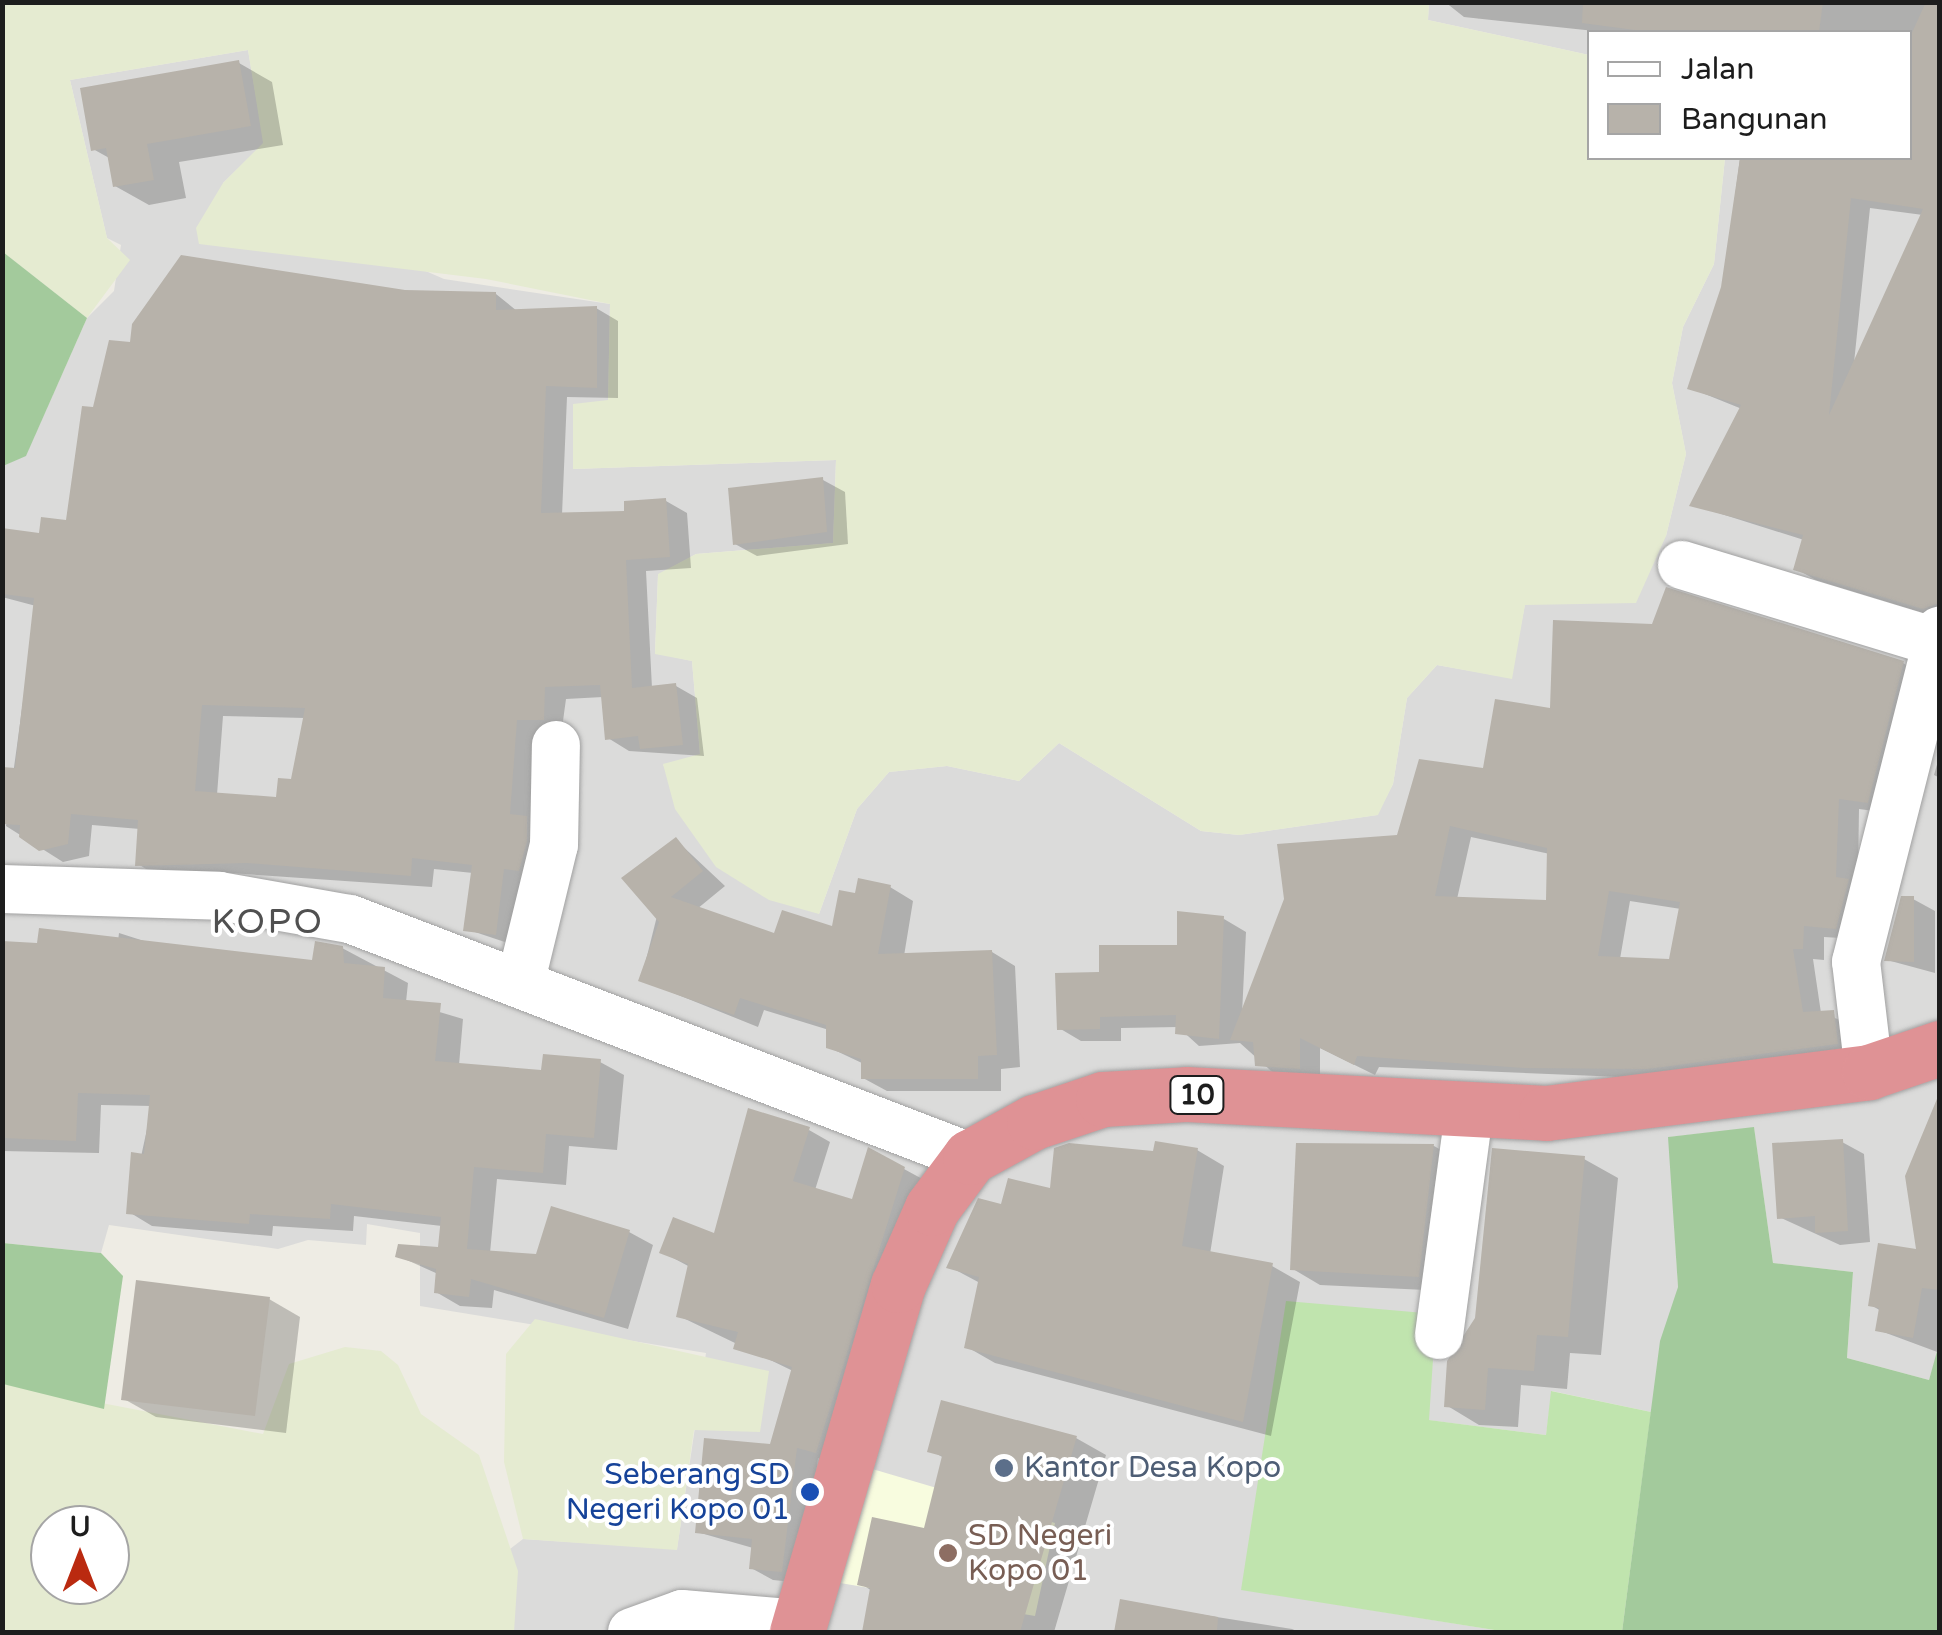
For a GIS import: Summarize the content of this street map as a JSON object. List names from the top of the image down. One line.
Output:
{"streets":{"highway":["10"]},"districts":["KOPO"],"places":["Kantor Desa Kopo","Seberang SD Negeri Kopo 01","SD Negeri Kopo 01"],"legend":["Jalan","Bangunan"],"north":"top"}
